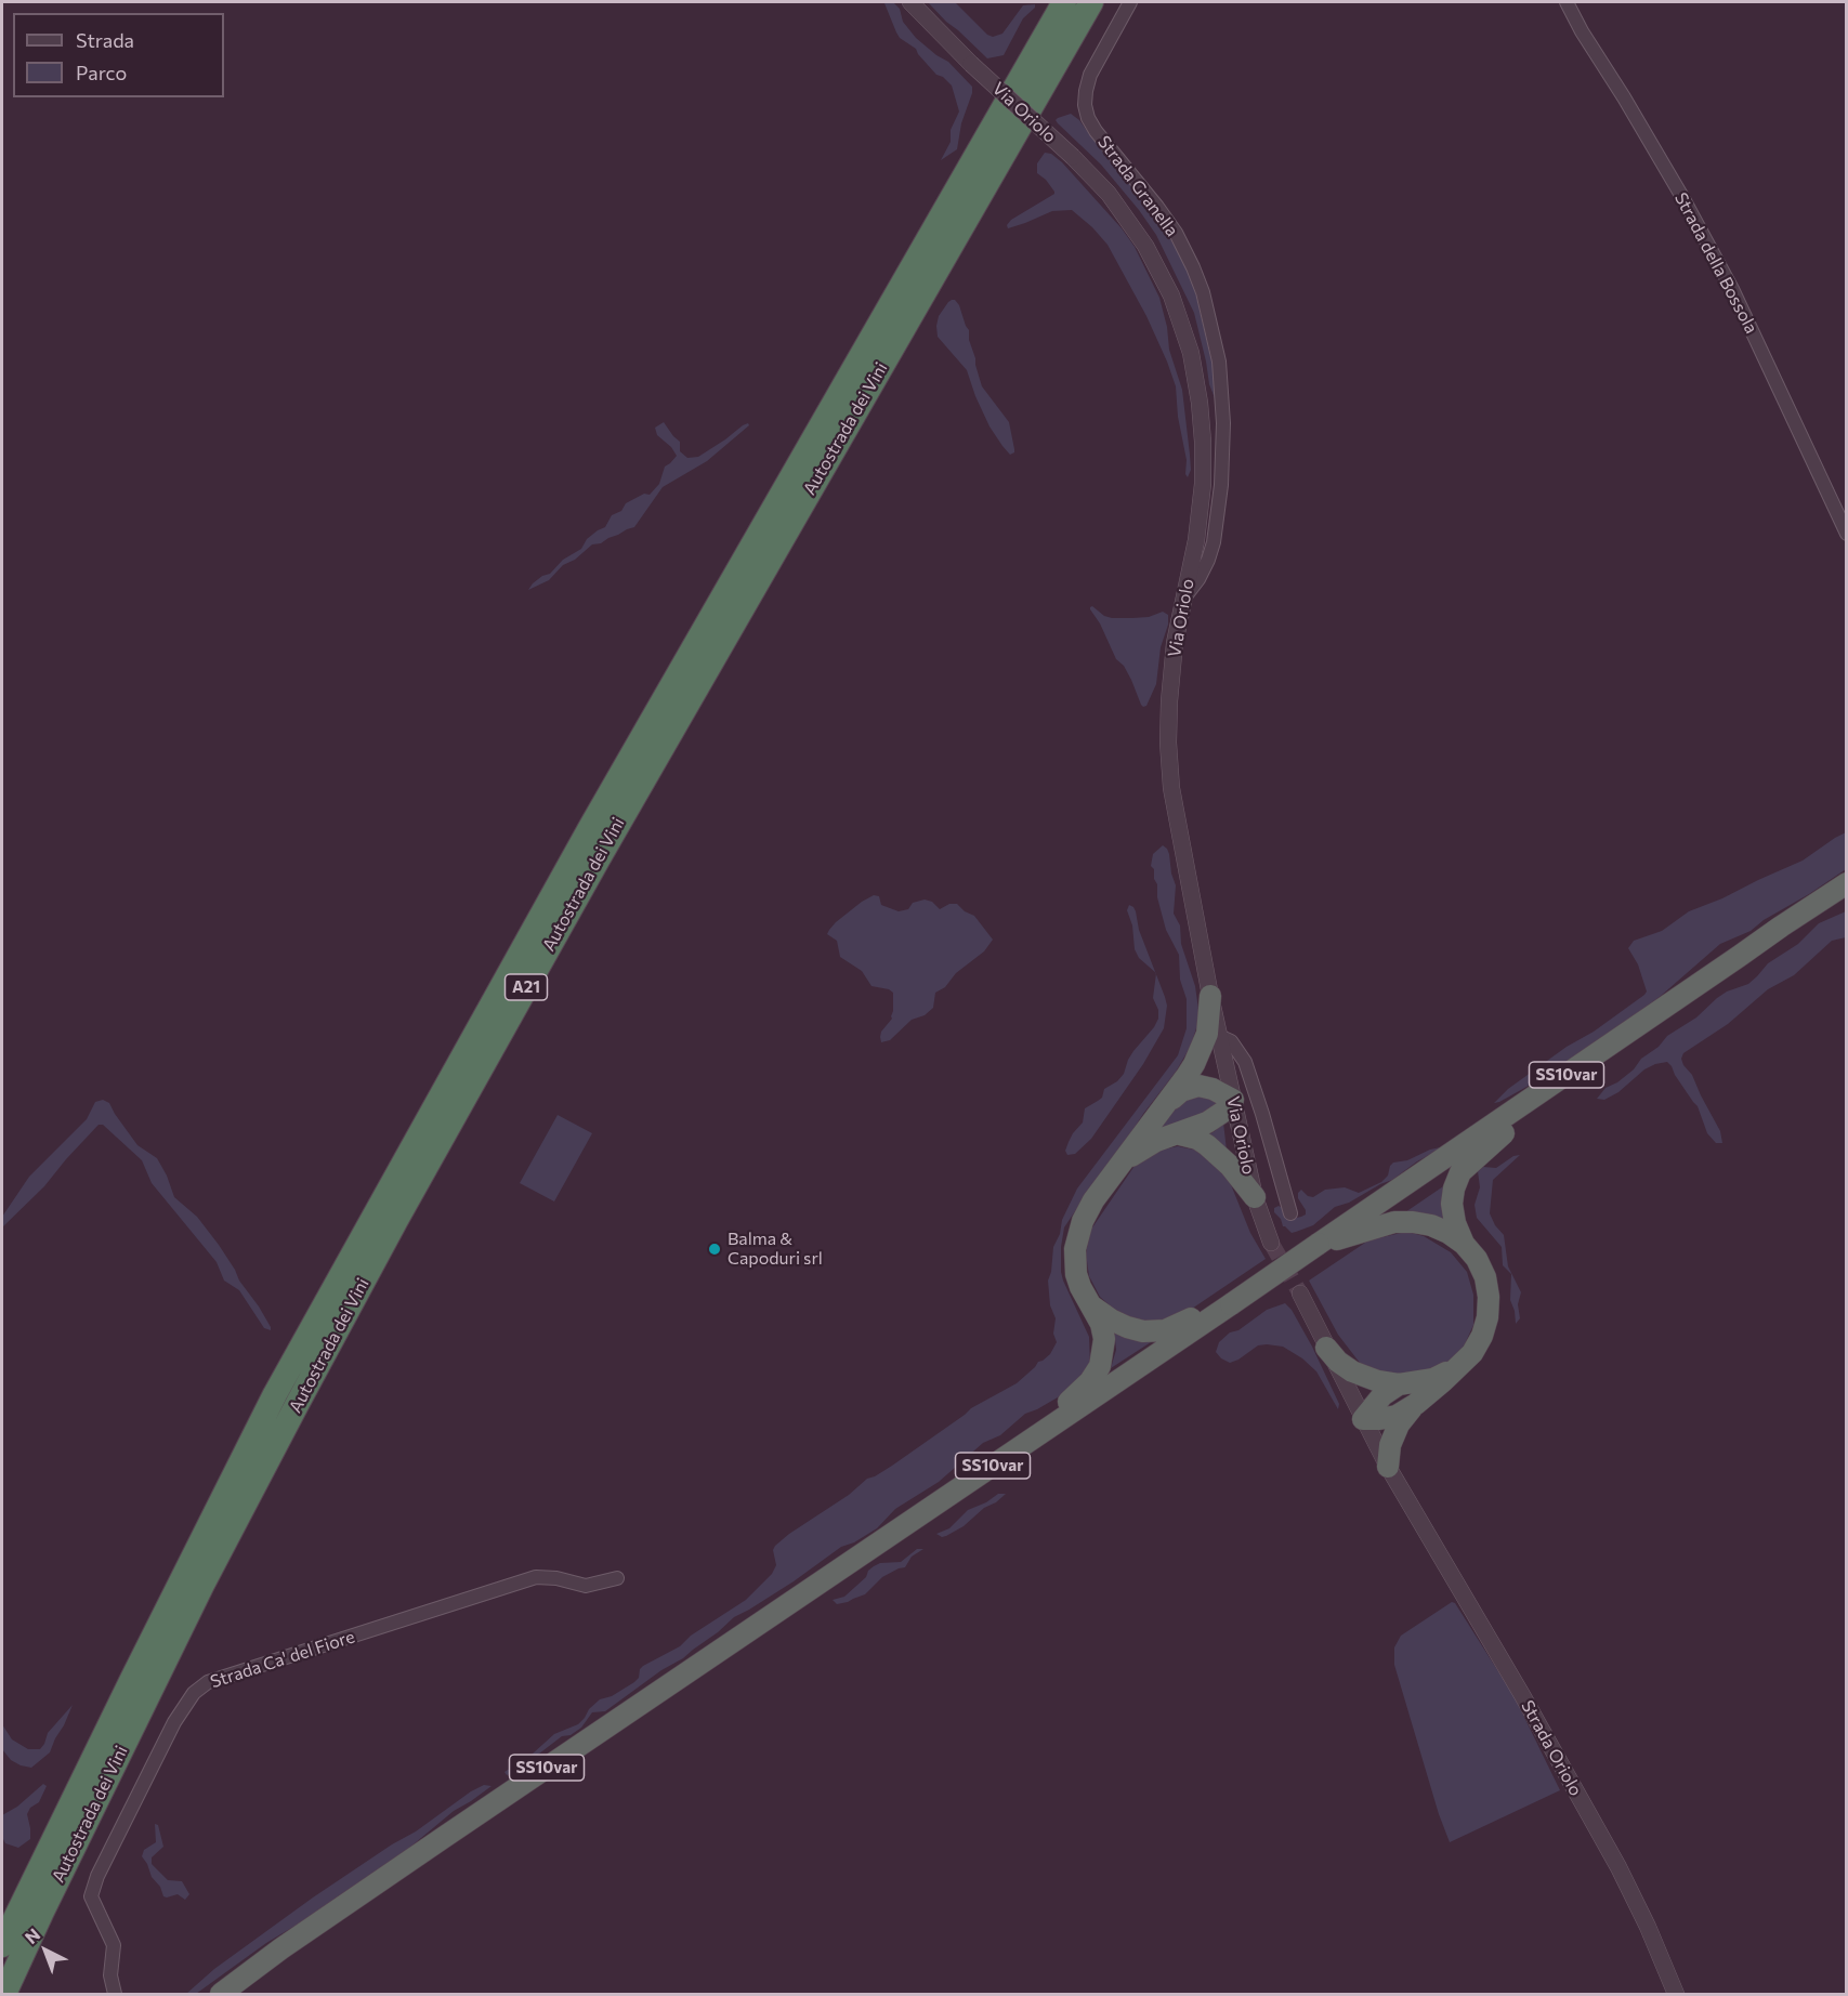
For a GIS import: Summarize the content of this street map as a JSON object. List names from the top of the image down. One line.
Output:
{"streets":{"highway":["Autostrada dei Vini","A21","SS10var"],"street":["Via Oriolo","Strada Granella","Strada della Bossola","Strada Ca' del Fiore","Strada Oriolo"]},"crossings":[["Via Oriolo","Strada Granella"]],"places":["Balma & Capoduri srl"],"legend":["Strada","Parco"],"north":"top left"}
